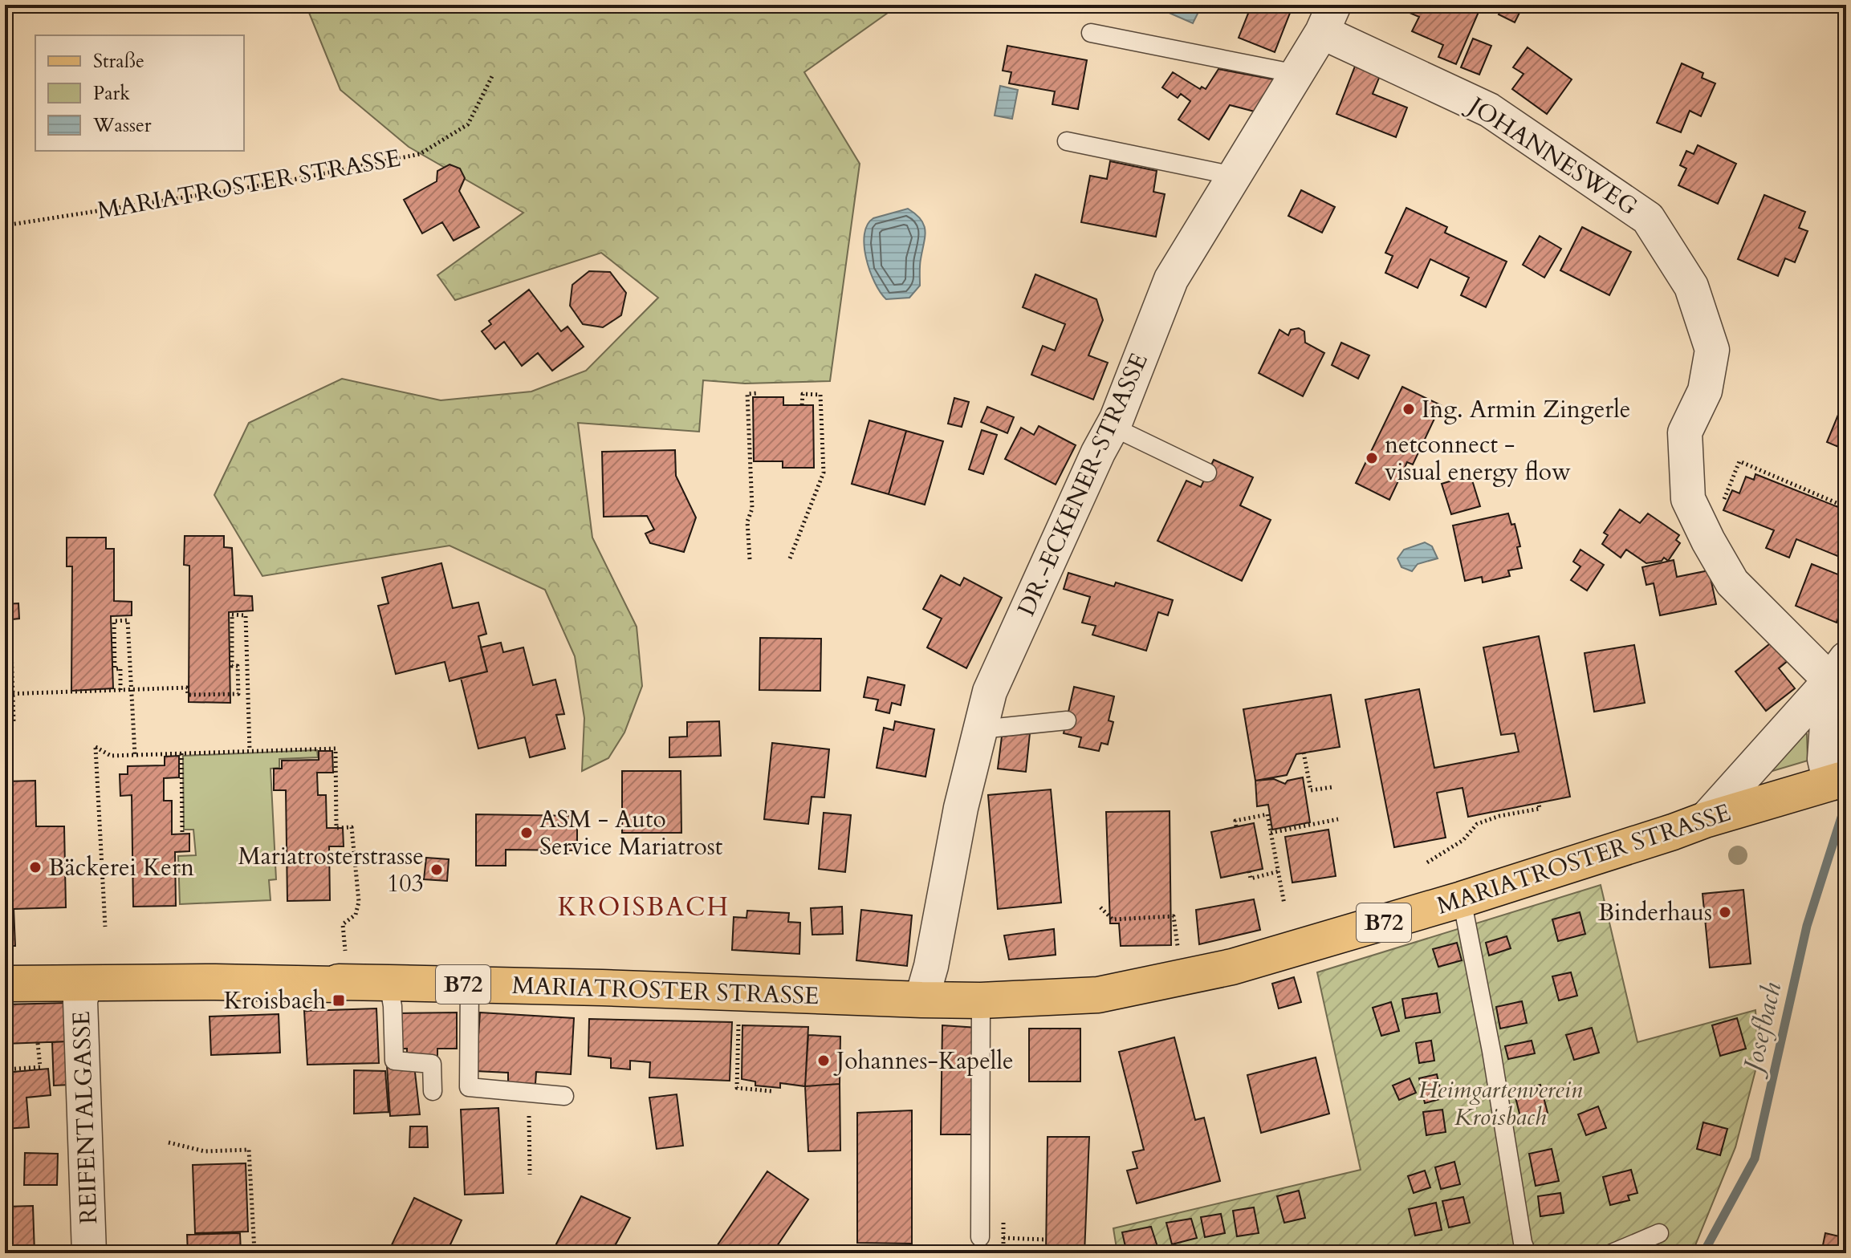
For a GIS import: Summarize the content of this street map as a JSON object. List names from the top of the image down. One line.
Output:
{"streets":{"main road":["MARIATROSTER STRASSE","B72"],"street":["JOHANNESWEG","DR.-ECKENER-STRASSE","REIFENTALGASSE"]},"crossings":[["JOHANNESWEG","DR.-ECKENER-STRASSE"],["MARIATROSTER STRASSE","DR.-ECKENER-STRASSE"],["MARIATROSTER STRASSE","REIFENTALGASSE"]],"districts":["KROISBACH"],"water":["Josefbach"],"parks":["Heimgartenverein Kroisbach"],"places":{"other":["Ing. Armin Zingerle","netconnect - visual energy flow","ASM - Auto Service Mariatrost","Bäckerei Kern","Mariatrosterstrasse 103","Binderhaus","Johannes-Kapelle"],"transit":["Kroisbach"]},"legend":["Straße","Park","Wasser"]}
